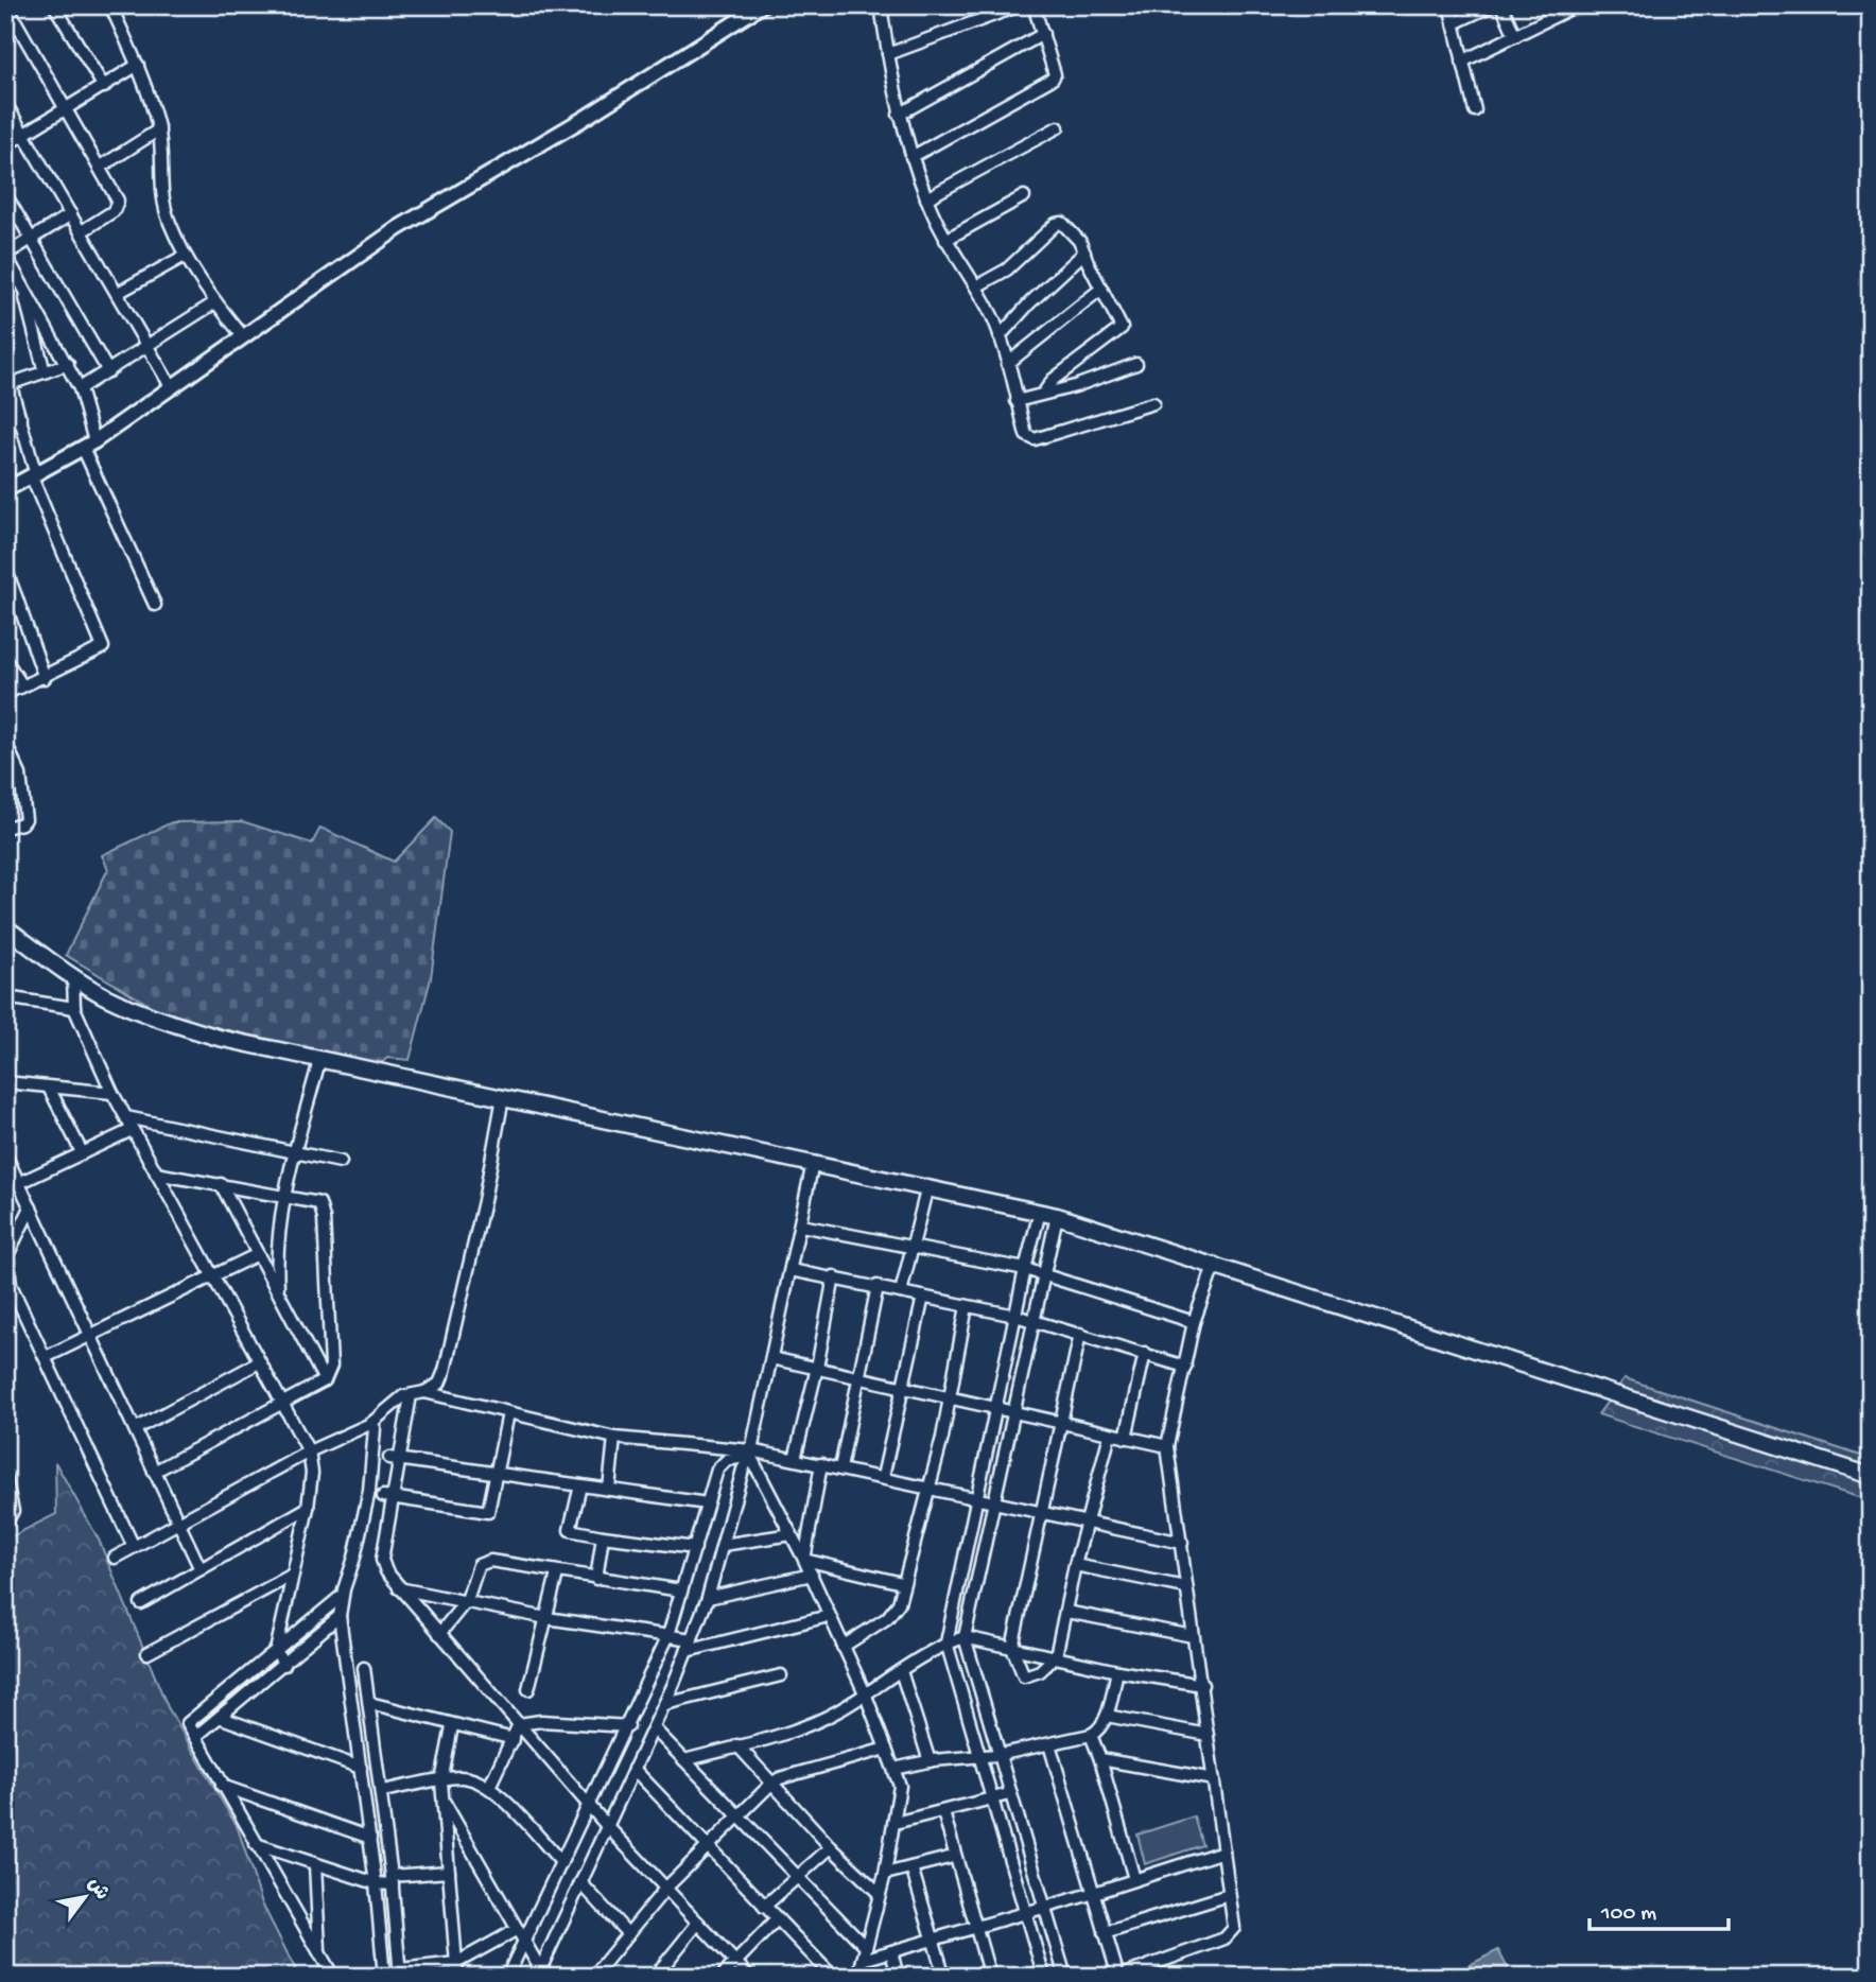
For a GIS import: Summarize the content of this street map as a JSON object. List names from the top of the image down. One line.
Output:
{"scale_bar":"100 m","north":"top right"}
